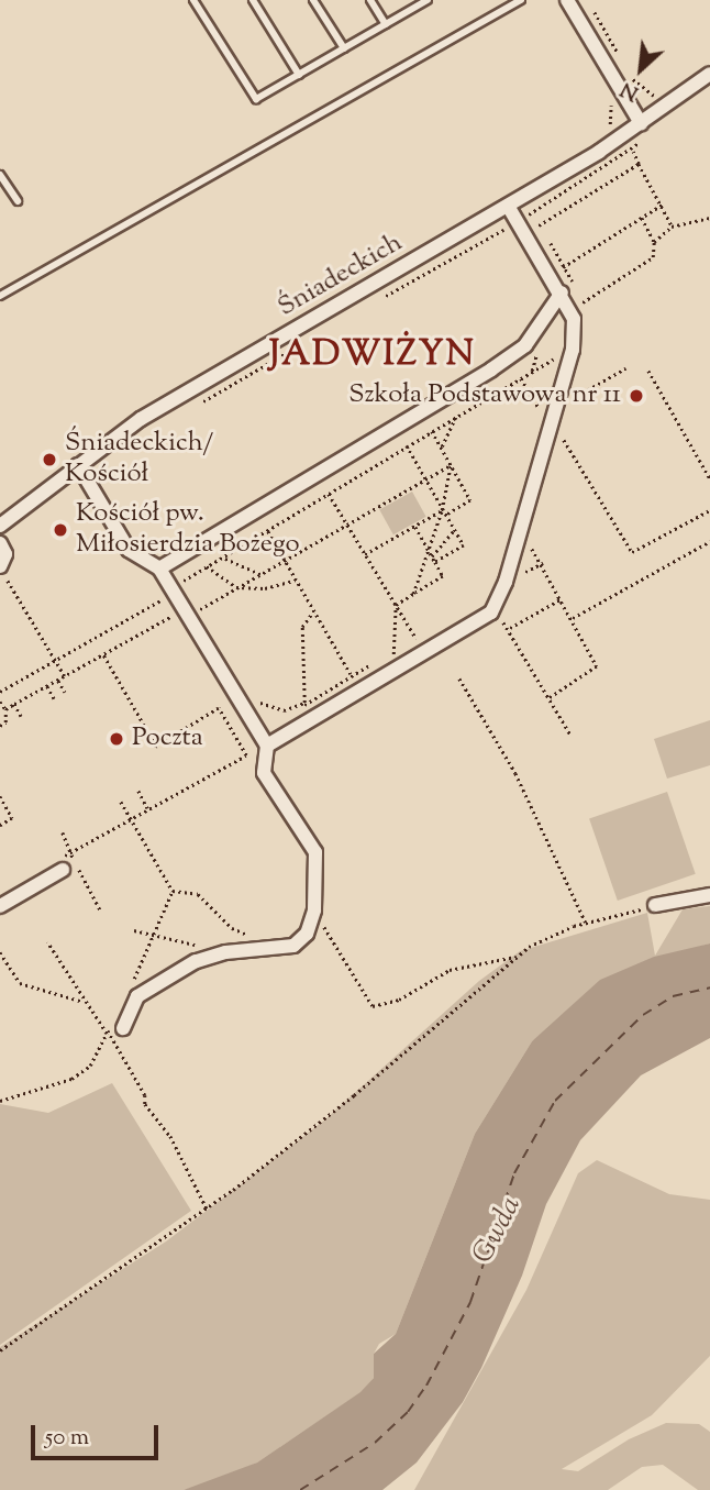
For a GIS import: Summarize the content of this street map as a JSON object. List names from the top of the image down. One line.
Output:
{"streets":{"street":["Śniadeckich"]},"districts":["JADWIŻYN"],"water":["Gwda"],"places":["Szkoła Podstawowa nr 11","Śniadeckich/ Kościół","Kościół pw. Miłosierdzia Bożego","Poczta"],"scale_bar":"50 m","north":"bottom left"}
